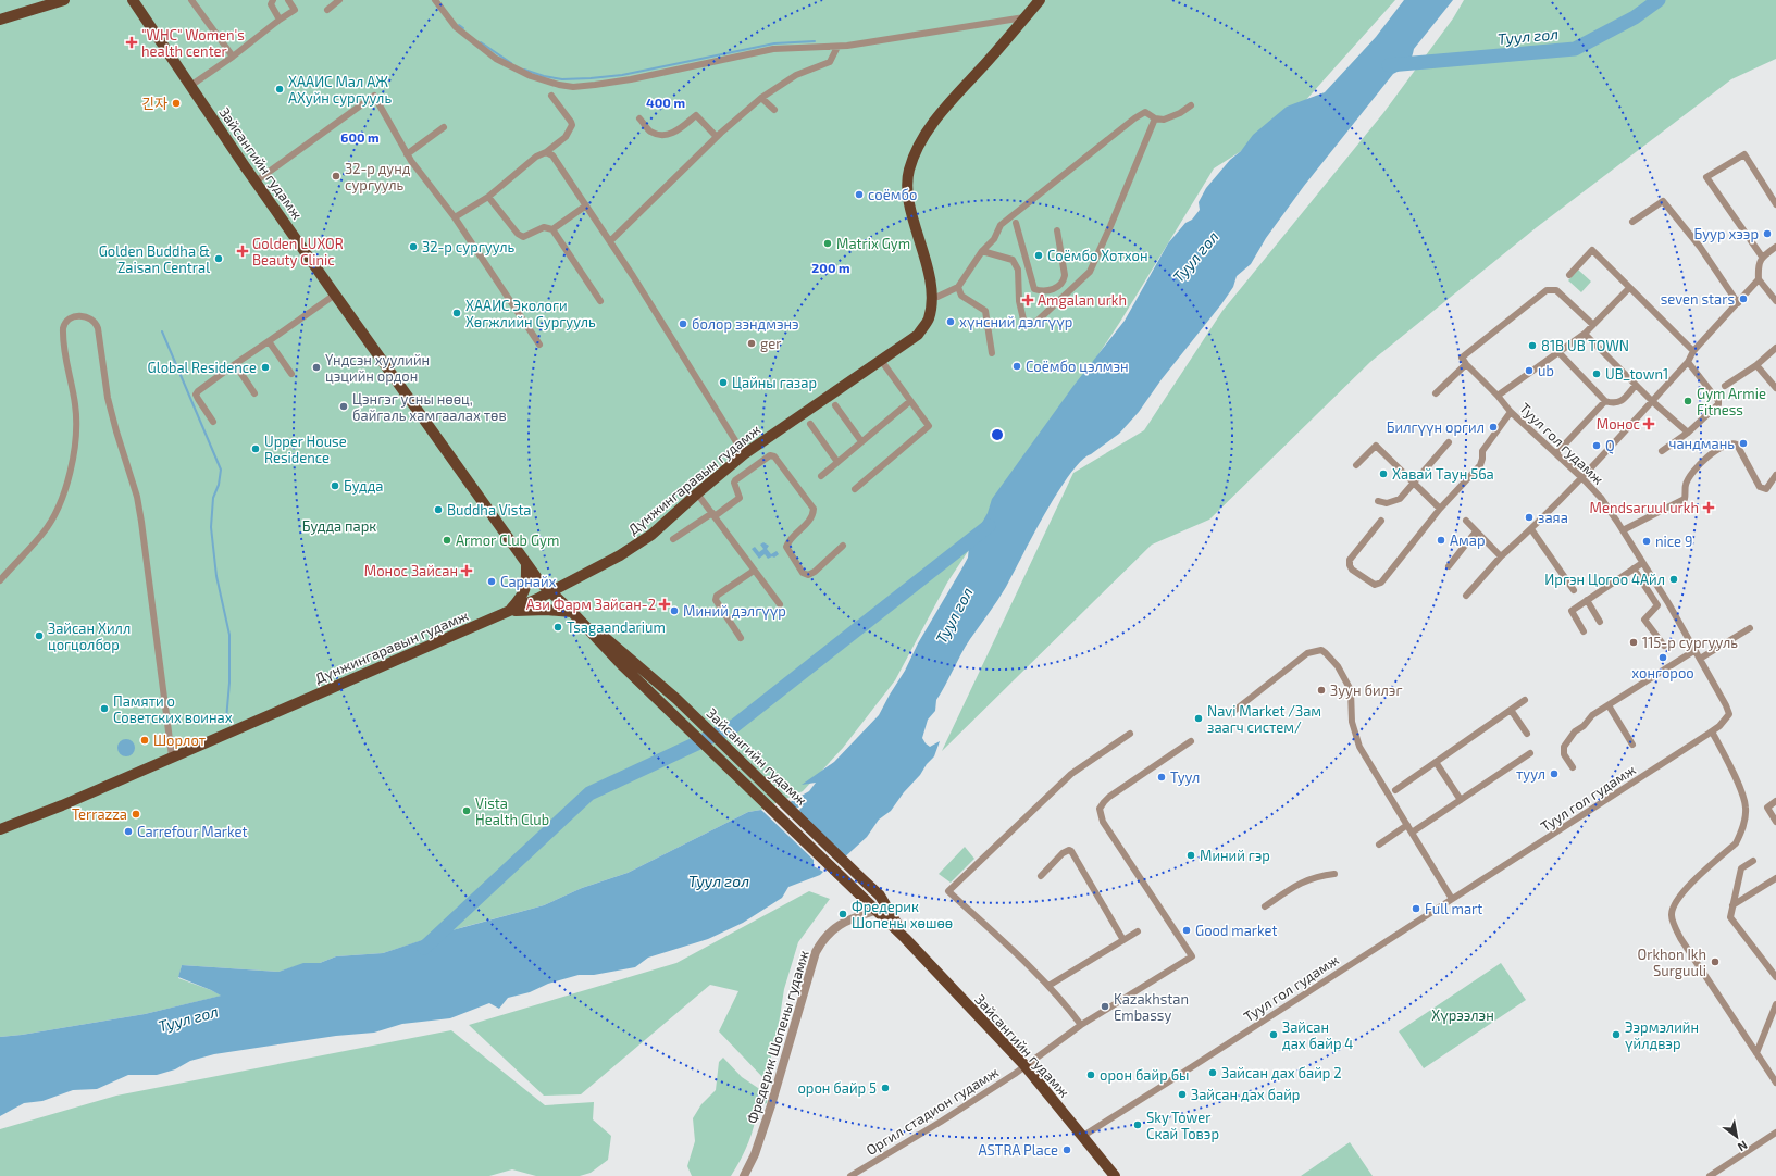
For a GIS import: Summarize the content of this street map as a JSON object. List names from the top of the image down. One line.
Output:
{"streets":{"main road":["Зайсангийн гудамж","Дүнжингаравын гудамж"],"street":["Туул гол гудамж","Фредерик Шопены гудамж","Оргил стадион гудамж"]},"crossings":[["Зайсангийн гудамж","Туул гол гудамж"],["Зайсангийн гудамж","Дүнжингаравын гудамж"],["Зайсангийн гудамж","Фредерик Шопены гудамж"],["Зайсангийн гудамж","Оргил стадион гудамж"]],"water":["Туул гол"],"parks":["Будда парк","Хүрээлэн"],"places":{"health":["\"WHC\" Women's health center","Golden LUXOR Beauty Clinic","Amgalan urkh","Монос","Mendsaruul urkh","Монос Зайсан","Ази Фарм Зайсан-2"],"other":["ХААИС Мал АЖ АХуйн сургууль","긴자","32-р дунд сургууль","соёмбо","Буур хээр","Matrix Gym","32-р сургууль","Соёмбо Хотхон","Golden Buddha & Zaisan Central","seven stars","ХААИС Экологи Хөгжлийн Сургууль","хүнсний дэлгүүр","болор зэндмэнэ","ger","81В UB TOWN","Соёмбо цэлмэн","Global Residence","Үндсэн хуулийн цэцийн ордон","ub","UB_town1","Цайны газар","Gym Armie Fitness","Цэнгэг усны нөөц, байгаль хамгаалах төв","Билгүүн оргил","чандмань","Q","Upper House Residence","Хавай Таун 56а","Будда","Buddha Vista","заяа","Armor Club Gym","Амар","nice 9","Иргэн Цогоо 4Айл","Сарнайх","Миний дэлгүүр","Tsagaandarium","Зайсан Хилл цогцолбор","115-р сургууль","хонгороо","Зуун билэг","Памяти о Советских воинах","Navi Market /Зам заагч систем/","Шорлот","туул","Туул","Vista Health Club","Terrazza","Carrefour Market","Миний гэр","Full mart","Фредерик Шопены хөшөө","Good market","Orkhon Ikh Surguuli","Kazakhstan Embassy","Зайсан дах байр 4","Ээрмэлийн үйлдвэр","Зайсан дах байр 2","орон байр 6ы","орон байр 5","Зайсан дах байр","Sky Tower Скай Товэр","ASTRA Place"]},"north":"bottom right","rings":["400 m","600 m","200 m"]}
